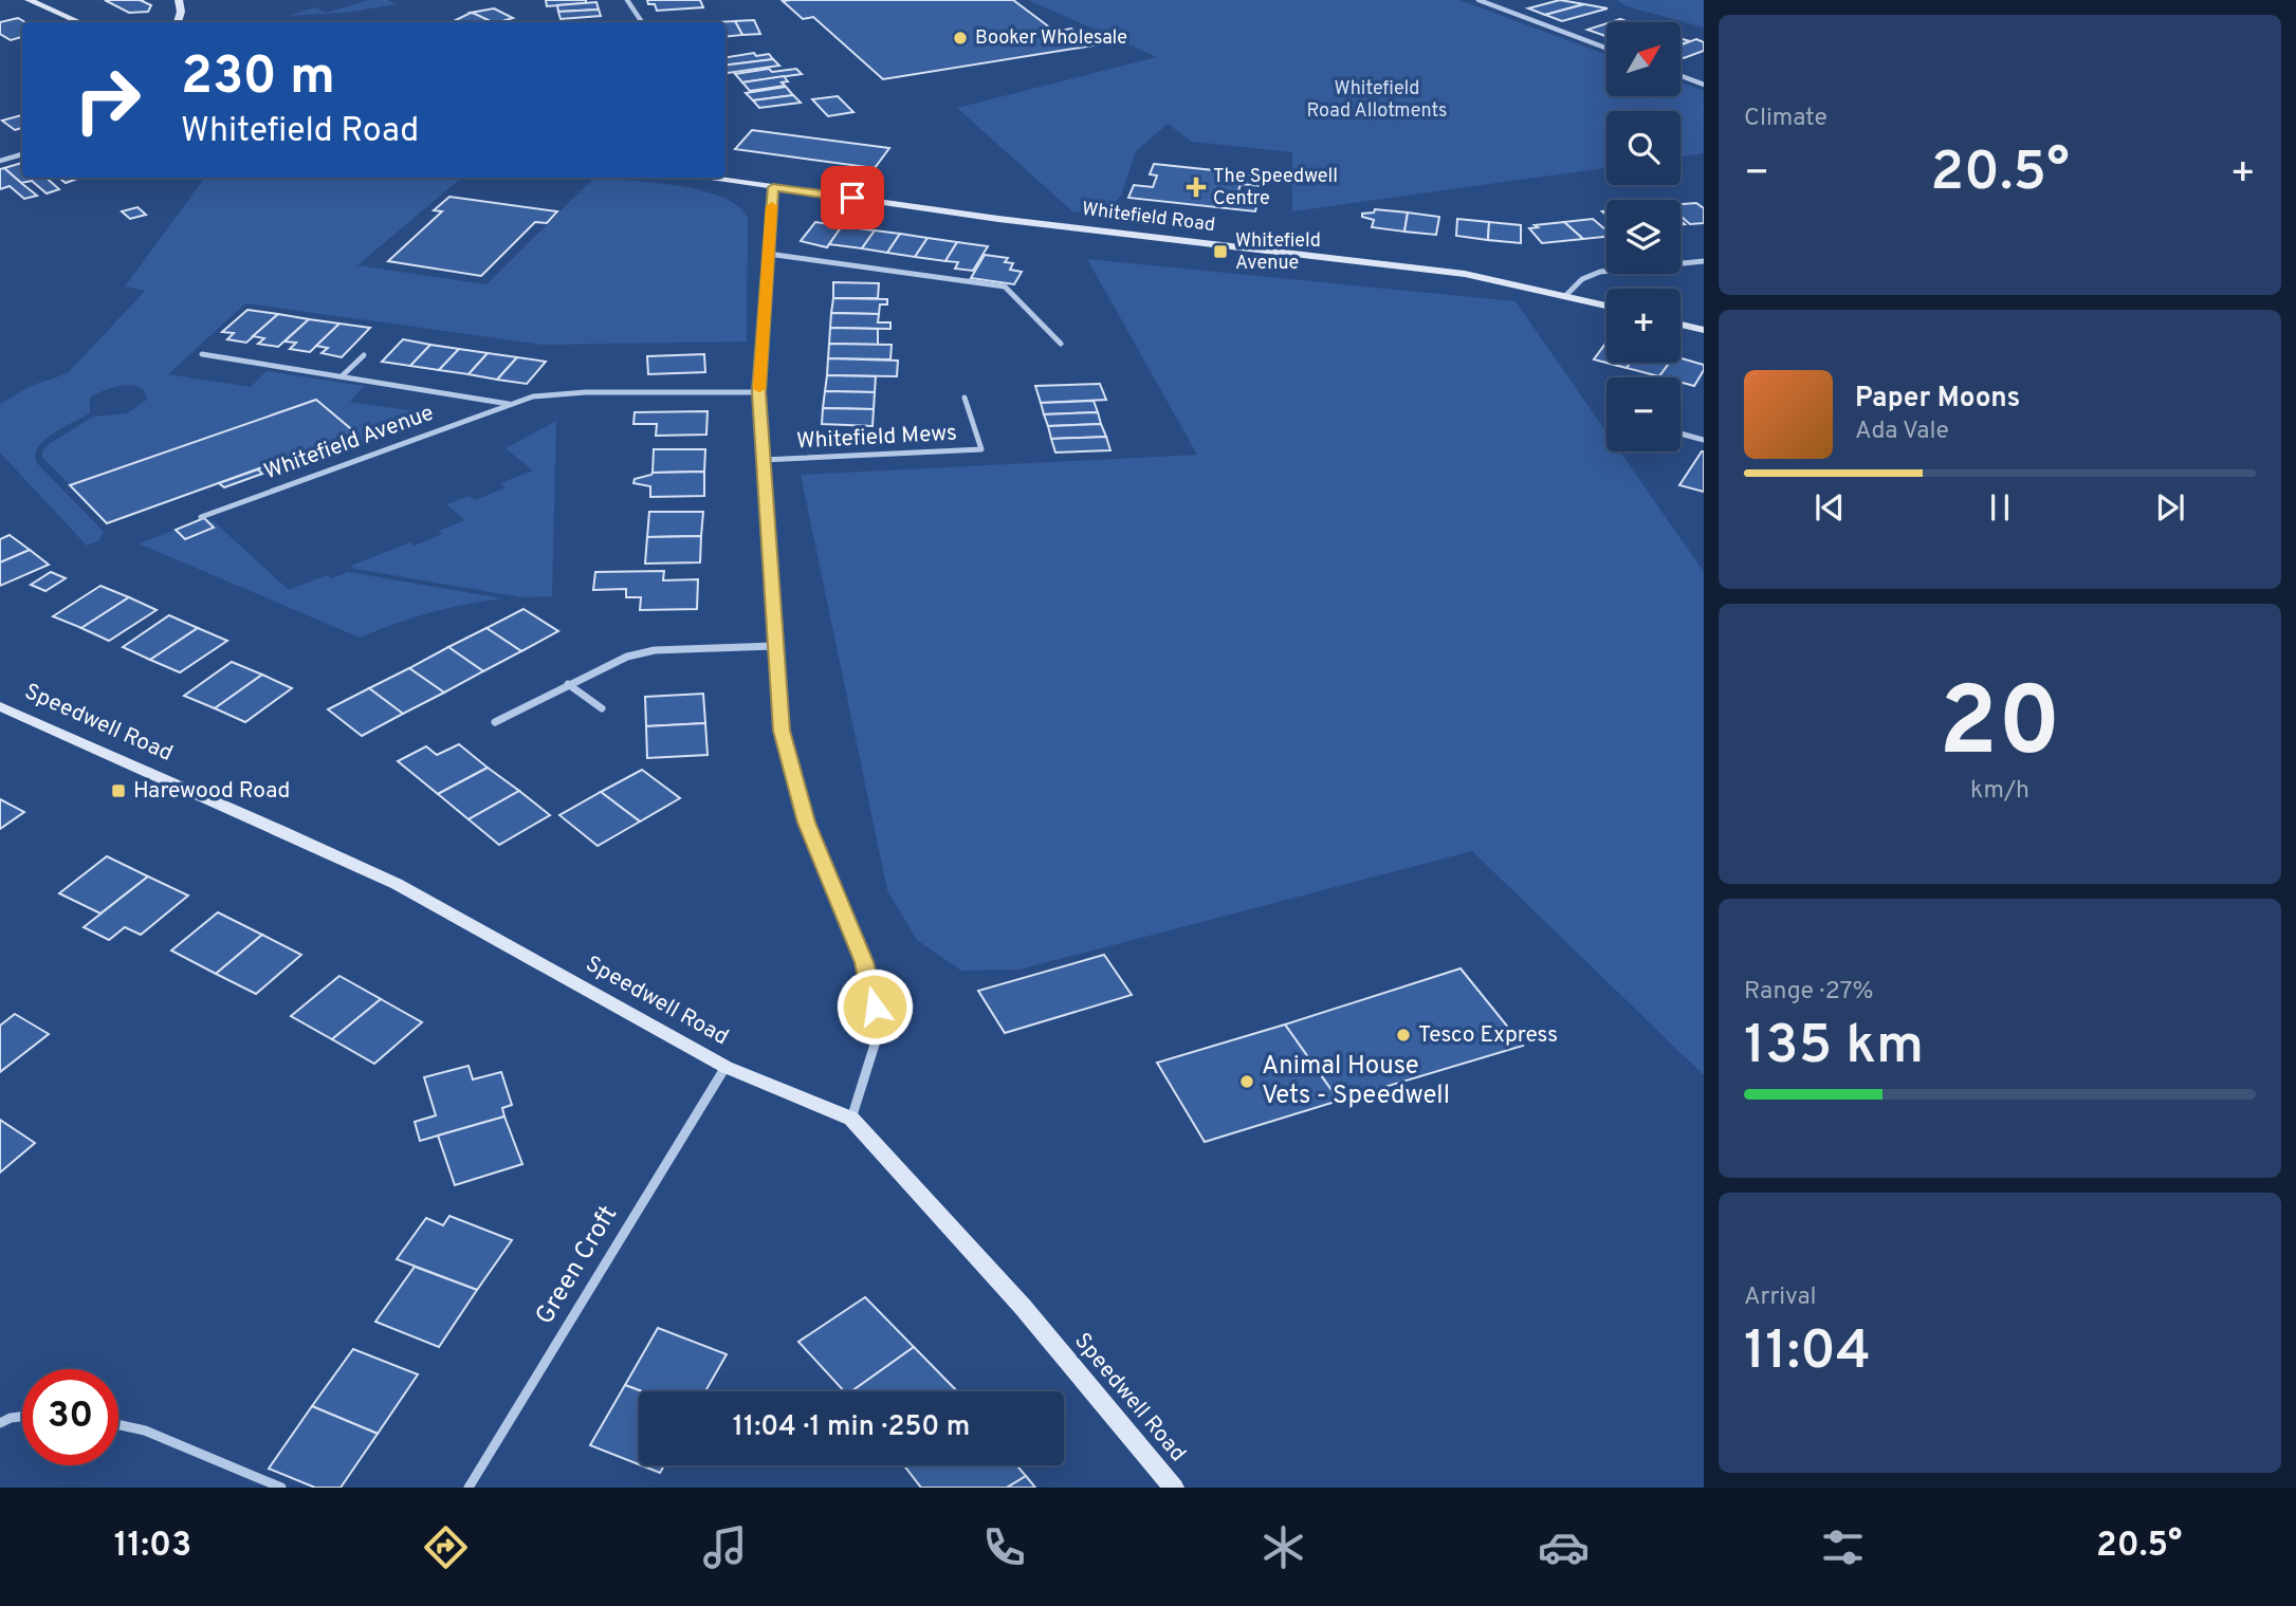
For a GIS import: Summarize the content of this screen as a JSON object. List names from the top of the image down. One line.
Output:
{"streets":{"main road":["Whitefield Road","Speedwell Road"],"street":["Whitefield Mews","Whitefield Avenue","Green Croft"]},"crossings":[["Speedwell Road","Green Croft"]],"parks":["Whitefield Road Allotments"],"places":{"other":["Booker Wholesale","Tesco Express","Animal House Vets - Speedwell"],"health":["The Speedwell Centre"],"transit":["Whitefield Avenue","Harewood Road"]},"north":"top right","page":{"tile":["Climate",["20","km/h"],["Range · 27%","135 km"],["Arrival","11:04"]],"map_buttons":["+","−"],"turn":["230 m","Whitefield Road"],"heat":["−","20.5°","+"],"song":["Paper Moons","Ada Vale"],"limit":"30","trip":"11:04 · 1 min · 250 m","tabs":["11:03","20.5°"]}}
